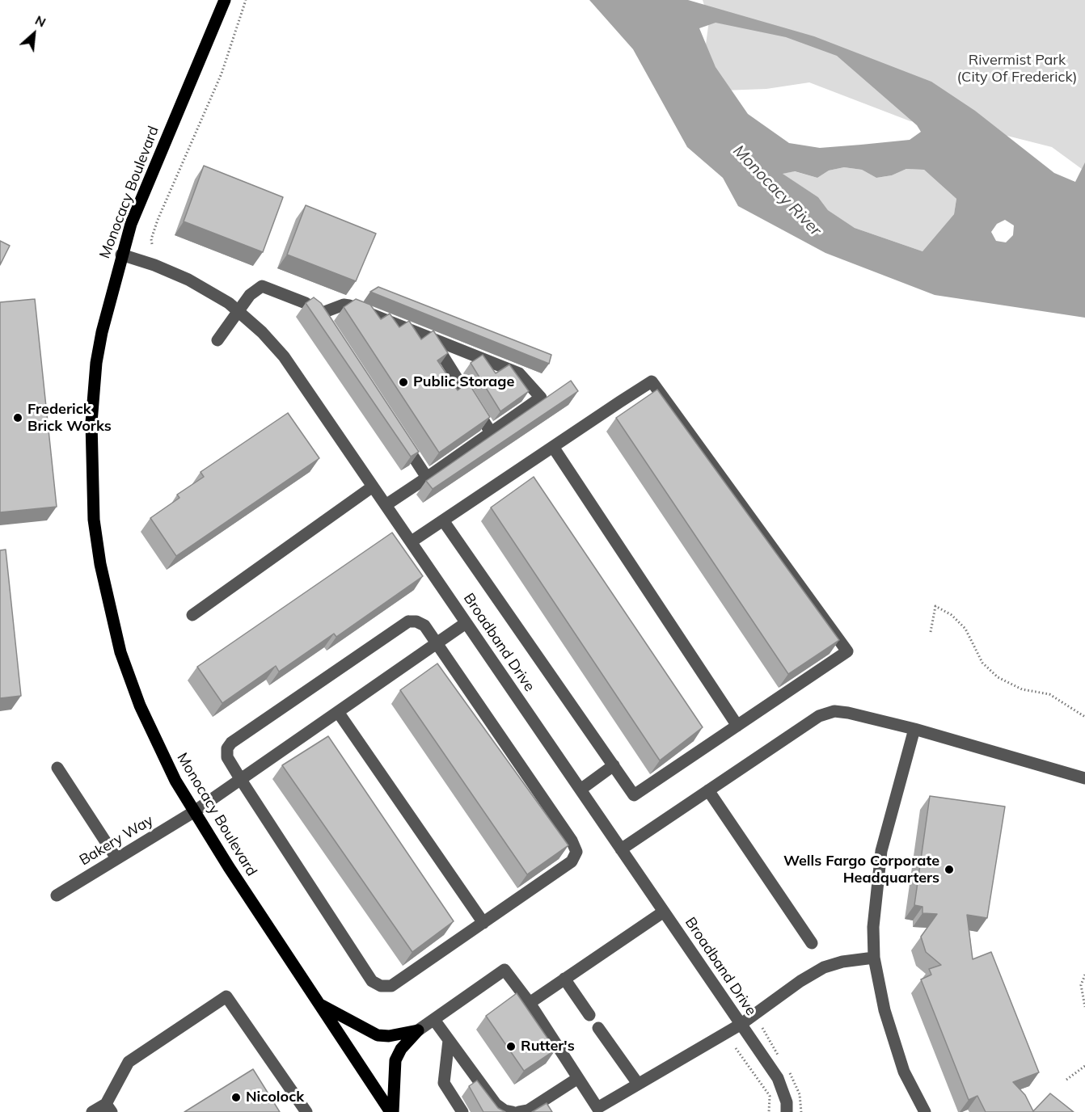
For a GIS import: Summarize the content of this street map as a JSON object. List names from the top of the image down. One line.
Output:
{"streets":{"main road":["Monocacy Boulevard"],"street":["Broadband Drive","Bakery Way"]},"crossings":[["Monocacy Boulevard","Broadband Drive"],["Monocacy Boulevard","Bakery Way"],["Broadband Drive","Bakery Way"]],"water":["Monocacy River"],"parks":["Rivermist Park (City Of Frederick)"],"places":["Public Storage","Frederick Brick Works","Wells Fargo Corporate Headquarters","Rutter's","Nicolock"],"north":"top right"}
